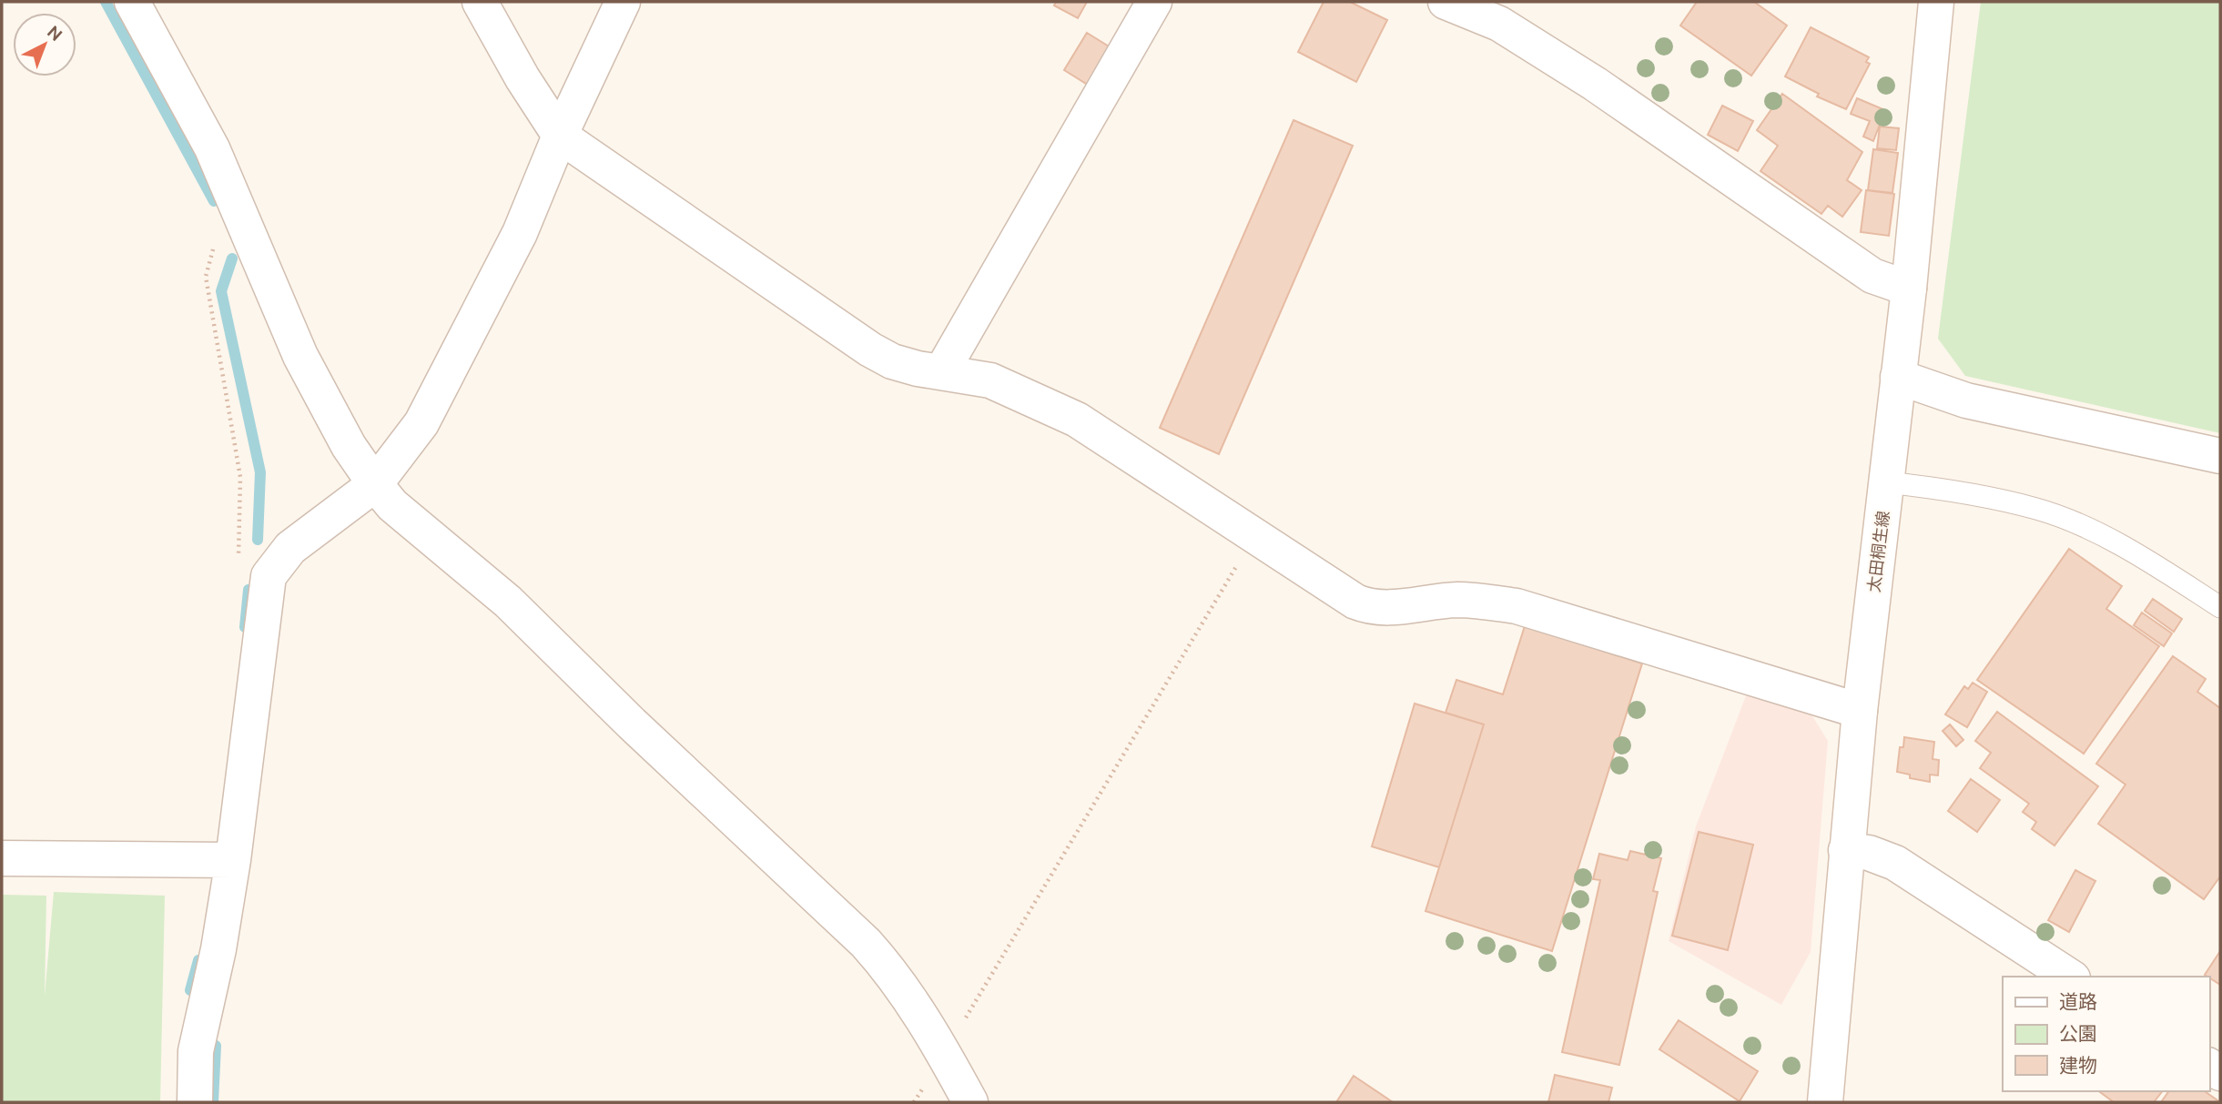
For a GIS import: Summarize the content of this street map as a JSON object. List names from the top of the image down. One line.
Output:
{"streets":{"street":["太田桐生線"]},"legend":["道路","公園","建物"],"north":"top right"}
